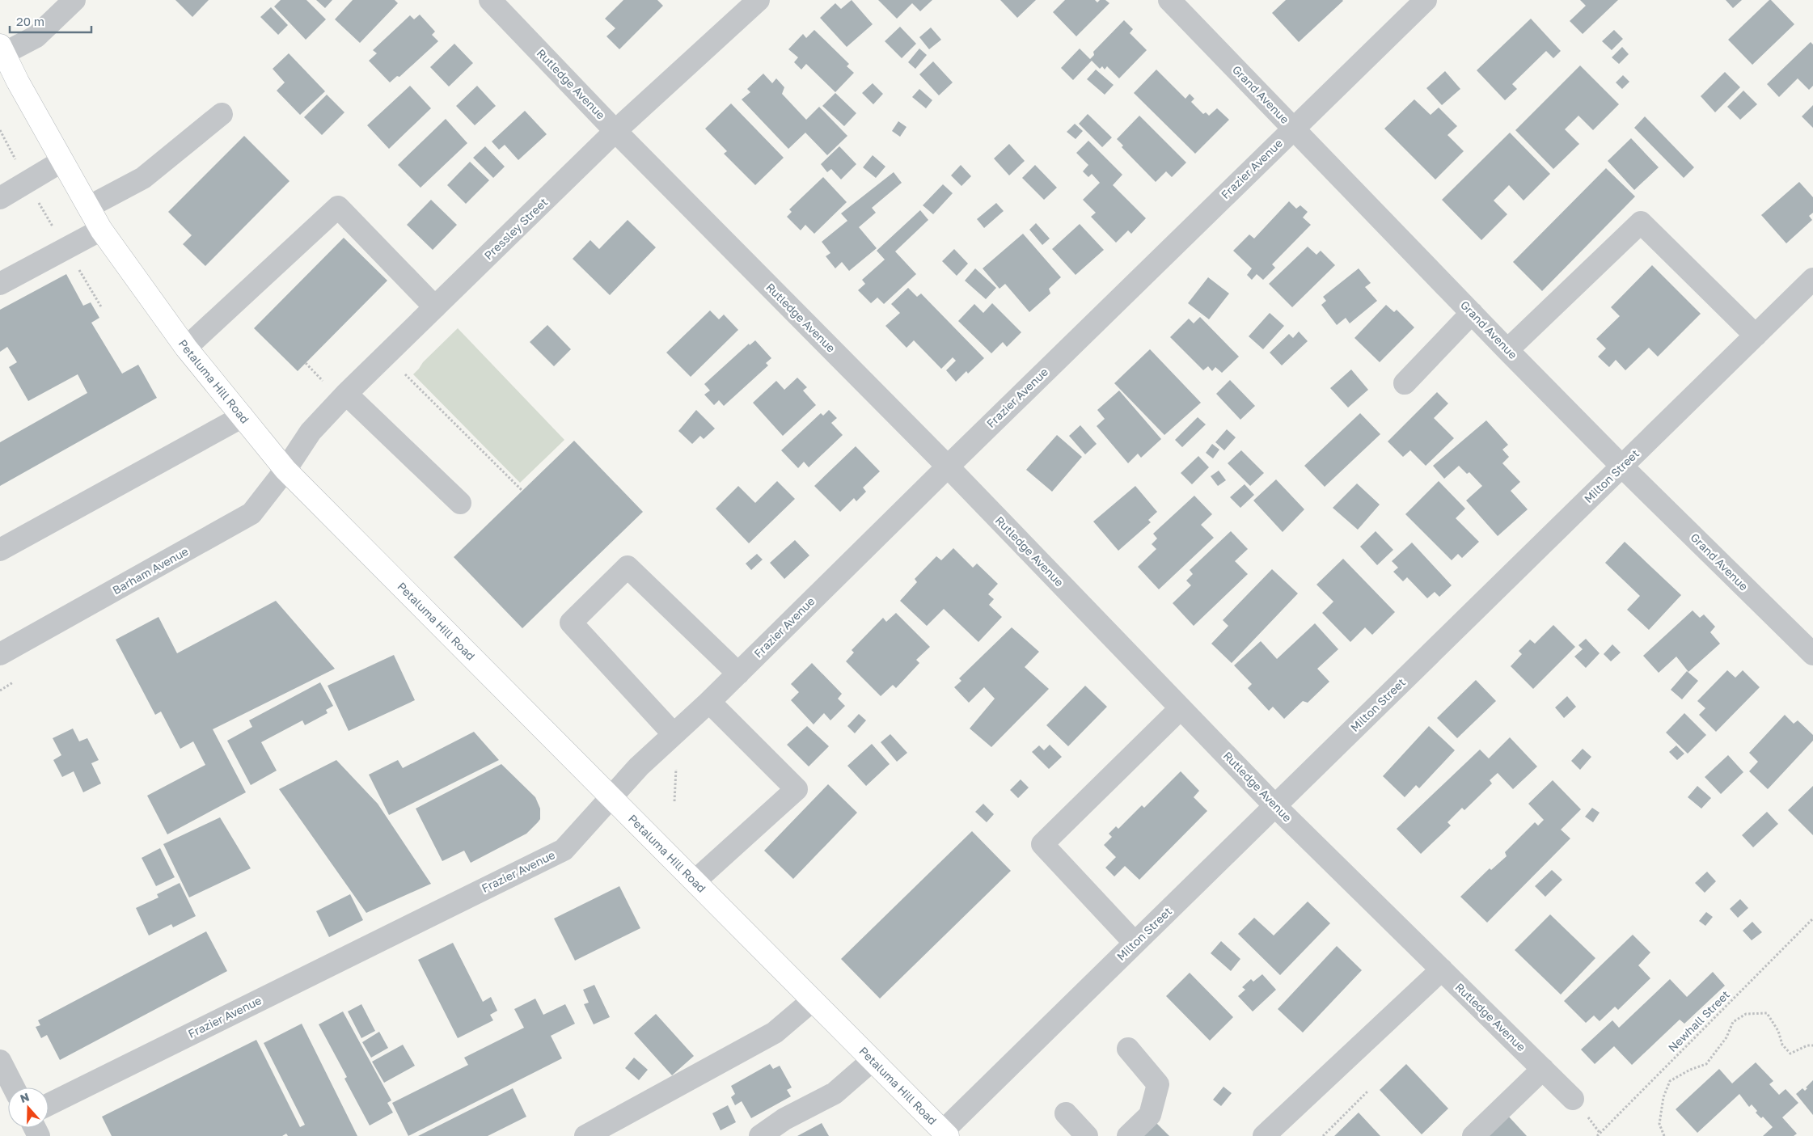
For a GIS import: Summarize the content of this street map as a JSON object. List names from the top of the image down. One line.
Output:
{"streets":{"main road":["Petaluma Hill Road"],"street":["Rutledge Avenue","Grand Avenue","Frazier Avenue","Pressley Street","Milton Street","Barham Avenue"],"path":["Newhall Street"]},"crossings":[["Rutledge Avenue","Frazier Avenue"],["Rutledge Avenue","Pressley Street"],["Rutledge Avenue","Milton Street"],["Grand Avenue","Frazier Avenue"],["Grand Avenue","Milton Street"],["Frazier Avenue","Petaluma Hill Road"],["Pressley Street","Petaluma Hill Road"],["Pressley Street","Barham Avenue"],["Petaluma Hill Road","Milton Street"],["Petaluma Hill Road","Barham Avenue"]],"scale_bar":"20 m","north":"top"}
